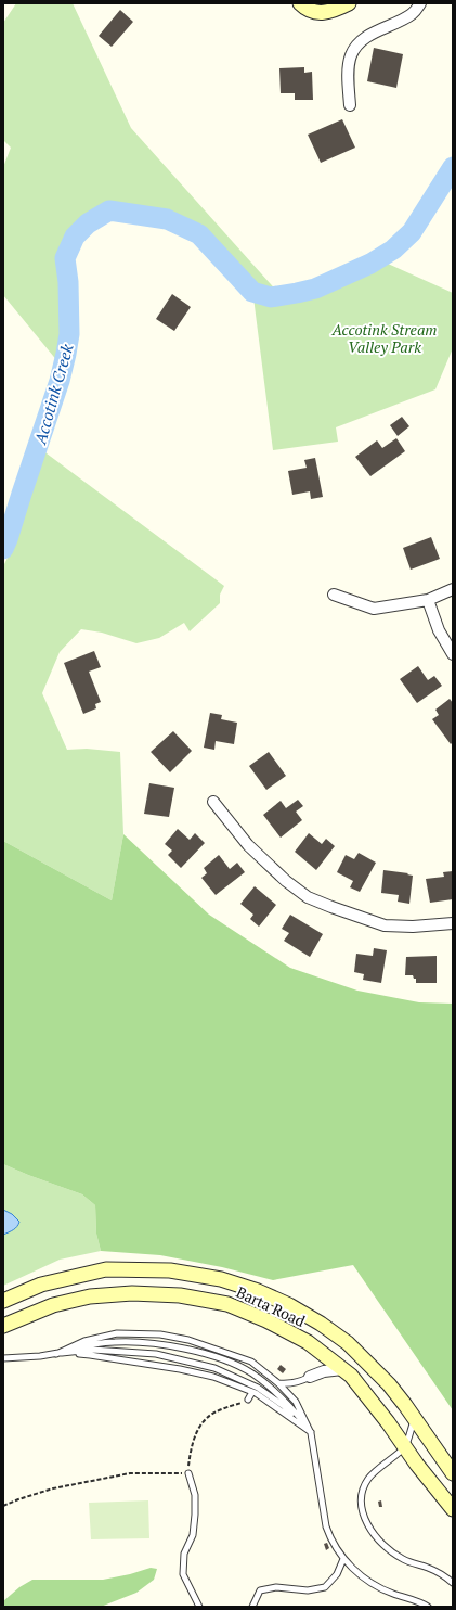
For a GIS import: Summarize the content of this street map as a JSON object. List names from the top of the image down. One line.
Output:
{"streets":{"street":["Barta Road"]},"water":["Accotink Creek"],"parks":["Accotink Stream Valley Park"]}
